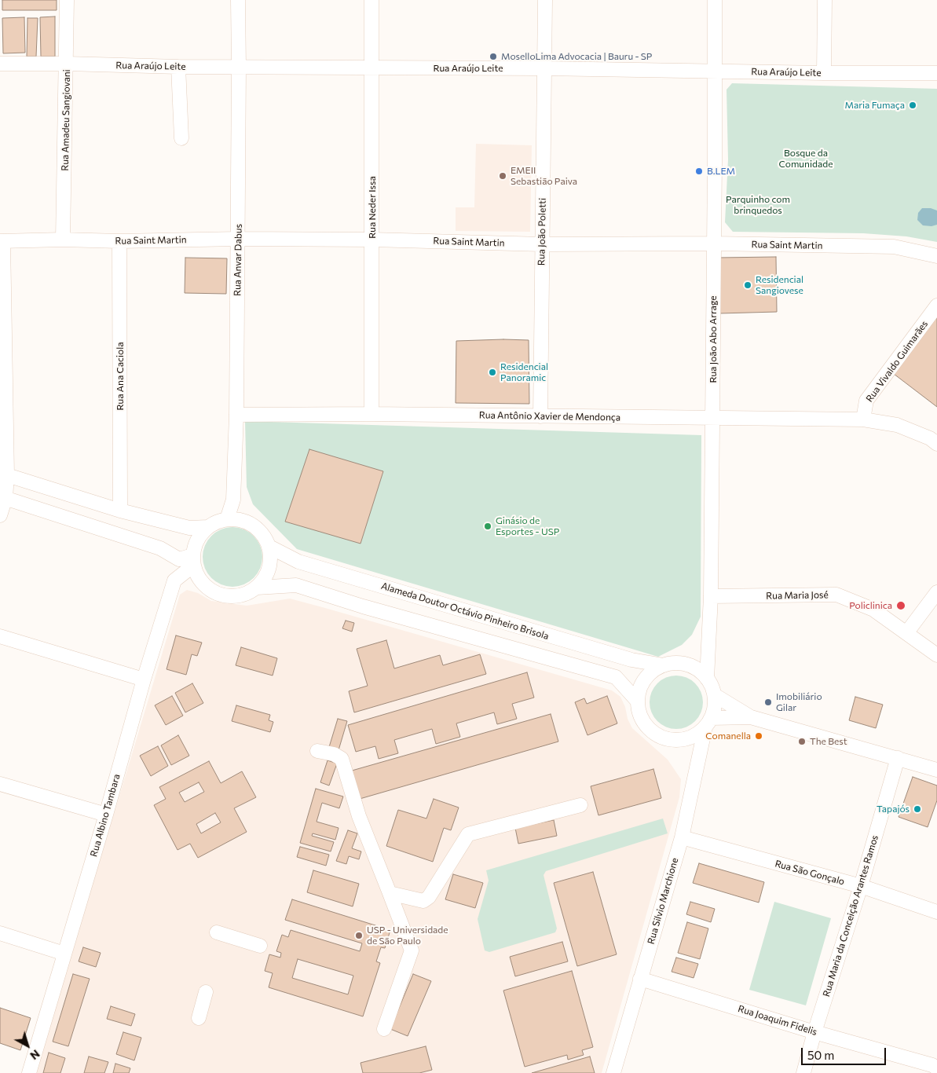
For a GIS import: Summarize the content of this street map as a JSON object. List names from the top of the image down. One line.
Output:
{"streets":{"street":["Rua Araújo Leite","Rua Amadeu Sangiovani","Rua Neder Issa","Rua João Poletti","Rua Saint Martin","Rua Anvar Dabus","Rua João Abo Arrage","Rua Vivaldo Guimarães","Rua Ana Caciola","Rua Antônio Xavier de Mendonça","Rua Maria José","Alameda Doutor Octávio Pinheiro Brisola","Rua Albino Tambara","Rua São Gonçalo","Rua Silvio Marchione","Rua Maria da Conceição Arantes Ramos","Rua Joaquim Fidelis"]},"crossings":[["Rua Araújo Leite","Rua Amadeu Sangiovani"],["Rua Araújo Leite","Rua Neder Issa"],["Rua Araújo Leite","Rua João Poletti"],["Rua Araújo Leite","Rua Anvar Dabus"],["Rua Araújo Leite","Rua João Abo Arrage"],["Rua Amadeu Sangiovani","Rua Saint Martin"],["Rua Neder Issa","Rua Saint Martin"],["Rua Neder Issa","Rua Antônio Xavier de Mendonça"],["Rua João Poletti","Rua Saint Martin"],["Rua João Poletti","Rua Antônio Xavier de Mendonça"],["Rua Saint Martin","Rua Anvar Dabus"],["Rua Saint Martin","Rua João Abo Arrage"],["Rua Saint Martin","Rua Ana Caciola"],["Rua Anvar Dabus","Rua Antônio Xavier de Mendonça"],["Rua Anvar Dabus","Alameda Doutor Octávio Pinheiro Brisola"],["Rua Anvar Dabus","Rua Albino Tambara"],["Rua João Abo Arrage","Rua Antônio Xavier de Mendonça"],["Rua João Abo Arrage","Rua Maria José"],["Rua João Abo Arrage","Alameda Doutor Octávio Pinheiro Brisola"],["Rua João Abo Arrage","Rua Silvio Marchione"],["Rua Vivaldo Guimarães","Rua Antônio Xavier de Mendonça"],["Alameda Doutor Octávio Pinheiro Brisola","Rua Albino Tambara"],["Alameda Doutor Octávio Pinheiro Brisola","Rua Silvio Marchione"],["Rua São Gonçalo","Rua Silvio Marchione"],["Rua São Gonçalo","Rua Maria da Conceição Arantes Ramos"],["Rua Silvio Marchione","Rua Joaquim Fidelis"],["Rua Maria da Conceição Arantes Ramos","Rua Joaquim Fidelis"]],"parks":["Bosque da Comunidade","Parquinho com brinquedos"],"places":["MoselloLima Advocacia | Bauru - SP","Maria Fumaça","B.LEM","EMEII Sebastião Paiva","Residencial Sangiovese","Residencial Panoramic","Ginásio de Esportes - USP","Policlinica","Imobiliário Gilar","Comanella","The Best","Tapajós","USP - Universidade de São Paulo"],"scale_bar":"50 m","north":"bottom right"}
